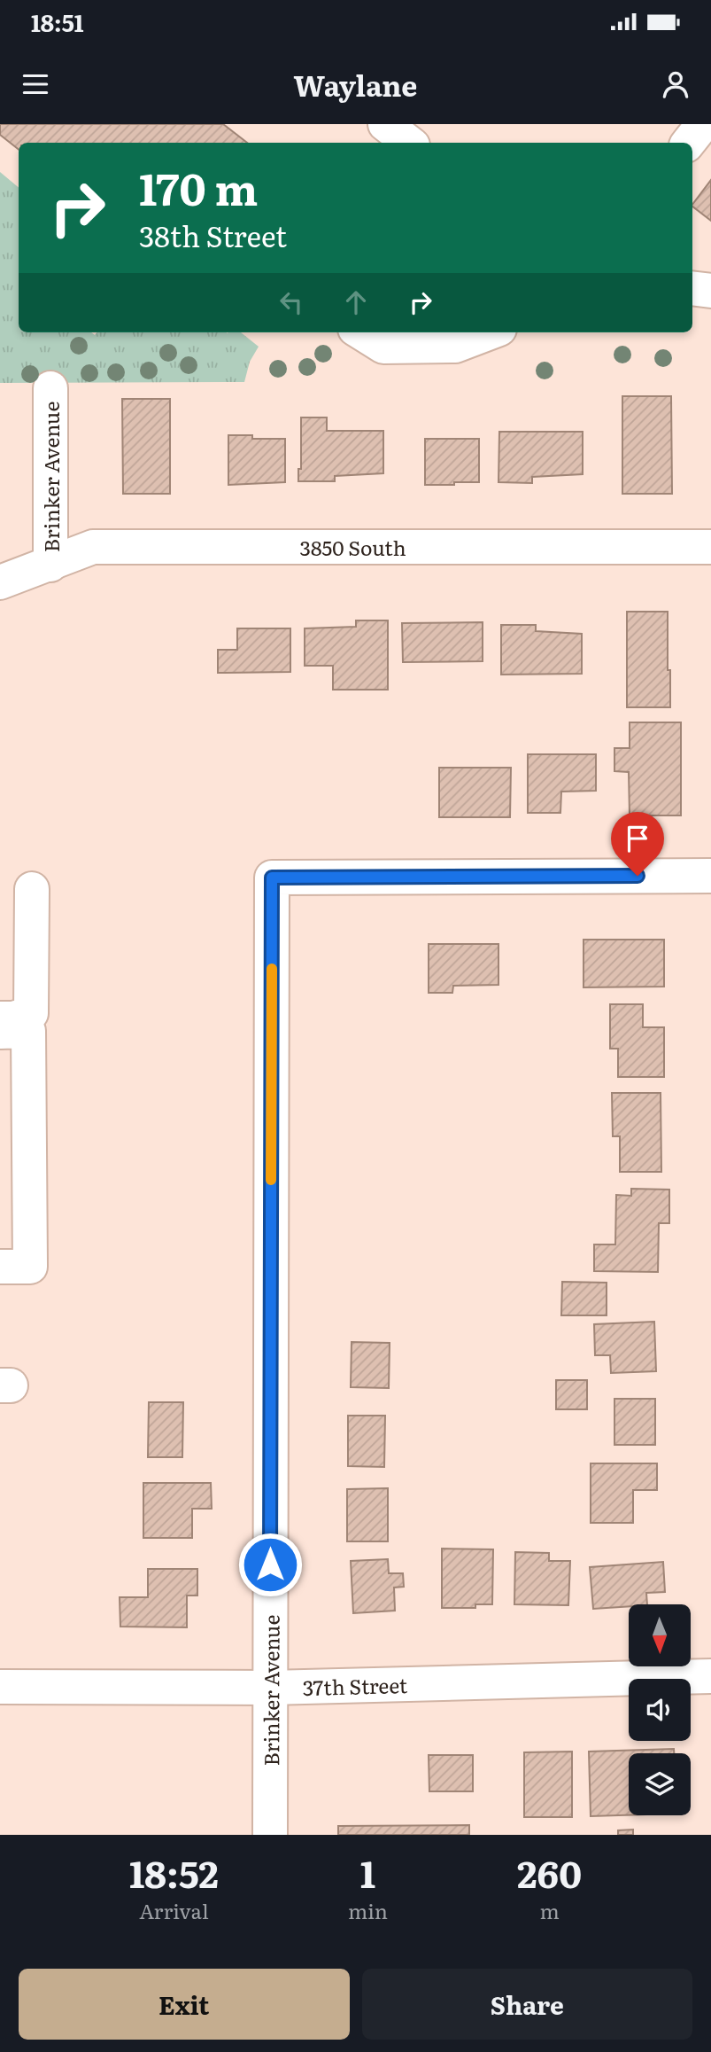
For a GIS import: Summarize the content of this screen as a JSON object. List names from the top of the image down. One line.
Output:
{"streets":{"street":["Brinker Avenue","3850 South","37th Street"]},"crossings":[["Brinker Avenue","3850 South"],["Brinker Avenue","37th Street"]],"north":"bottom","page":{"status":"18:51","header":"Waylane","turn":["170 m","38th Street"],"eta":["18:52","Arrival","1","min","260","m"],"buttons":["Exit","Share"]}}
